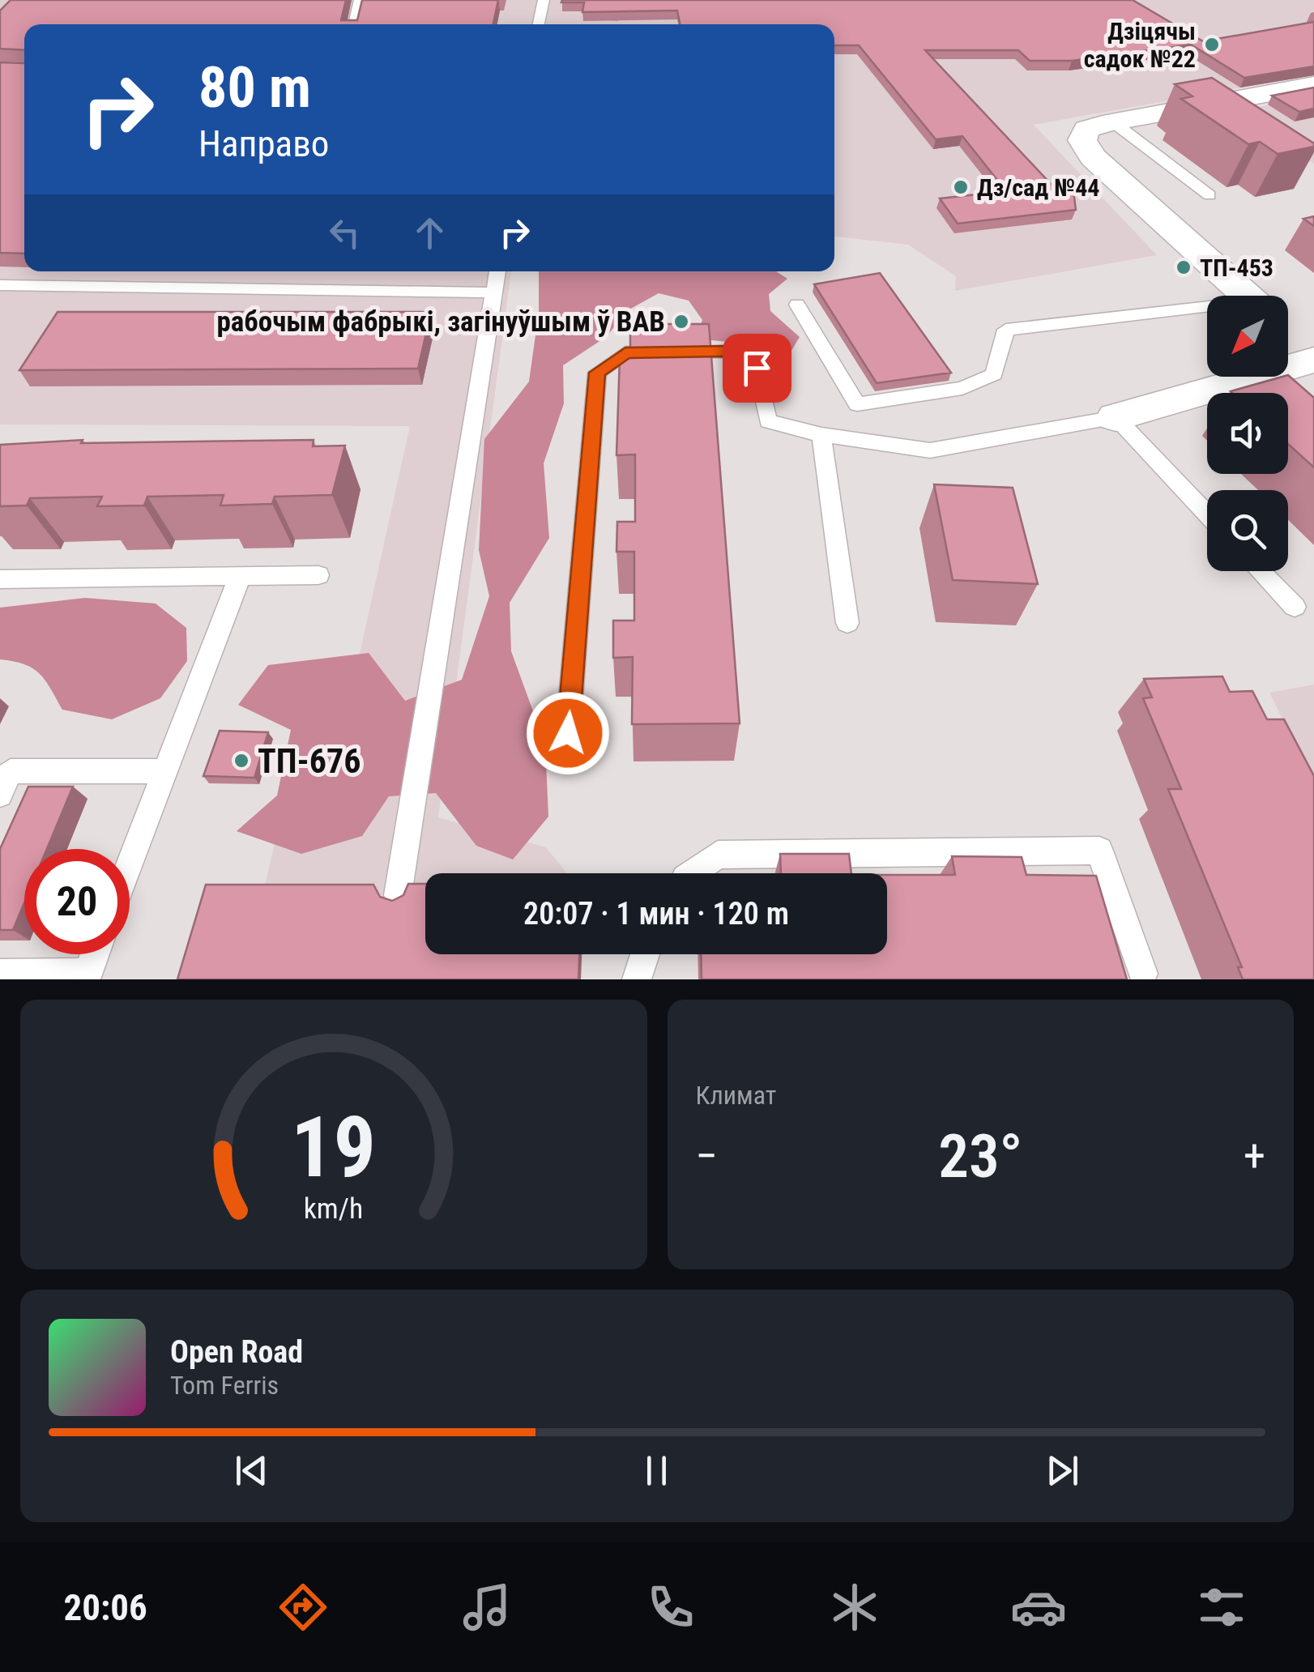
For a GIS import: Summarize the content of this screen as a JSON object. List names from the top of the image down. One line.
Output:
{"places":["Дзіцячы садок №22","Дз/сад №44","ТП-453","рабочым фабрыкі, загінуўшым ў ВАВ","ТП-676"],"north":"bottom left","page":{"turn":["80 m","Направо"],"limit":"20","trip":"20:07 · 1 мин · 120 m","tile":"Климат","heat":["−","23°","+"],"song":["Open Road","Tom Ferris"],"tabs":"20:06","gauge":["19","km/h"]}}
